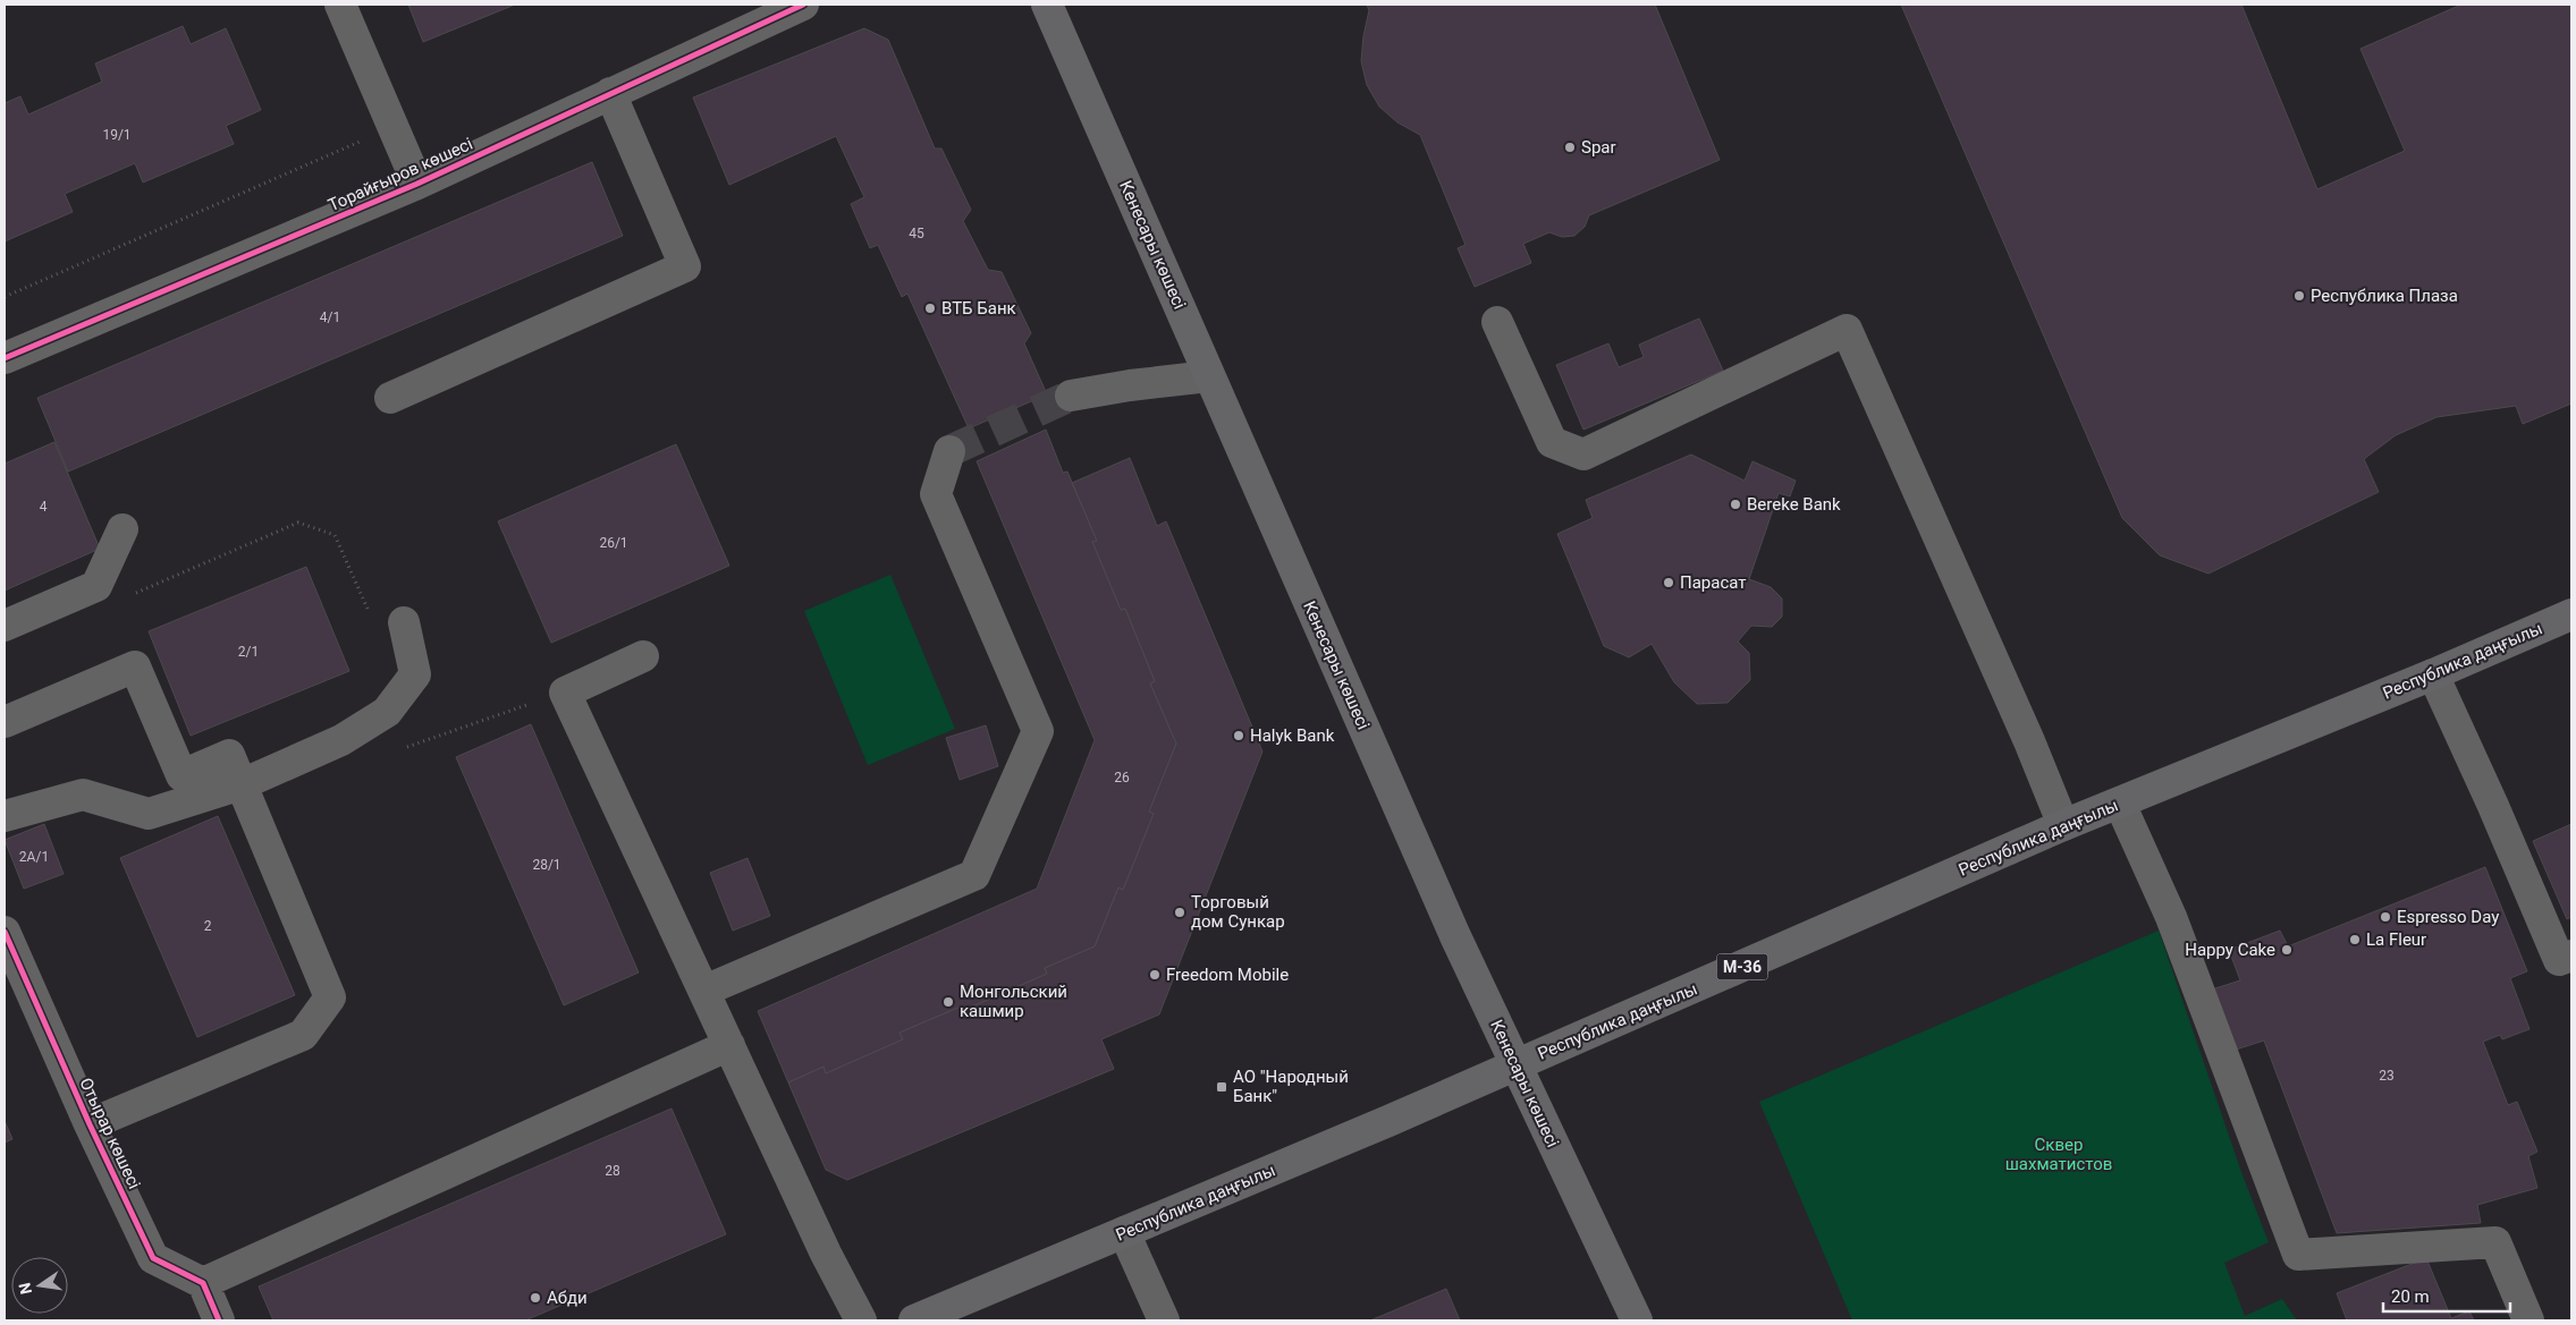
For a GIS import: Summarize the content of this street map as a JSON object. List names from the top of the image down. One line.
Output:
{"streets":{"main road":["Кенесары көшесі","Республика даңғылы","M-36"],"street":["Торайғыров көшесі","Отырар көшесі"]},"crossings":[["Кенесары көшесі","Республика даңғылы"]],"parks":["Сквер шахматистов"],"places":{"other":["Spar","Республика Плаза","ВТБ Банк","Bereke Bank","Парасат","Halyk Bank","Торговый дом Сункар","Espresso Day","La Fleur","Happy Cake","Freedom Mobile","Монгольский кашмир","Абди"],"transit":["АО \"Народный Банк\""]},"house_numbers":["19/1","45","4/1","4","26/1","2/1","26","2А/1","28/1","2","23","28"],"scale_bar":"20 m","north":"left"}
